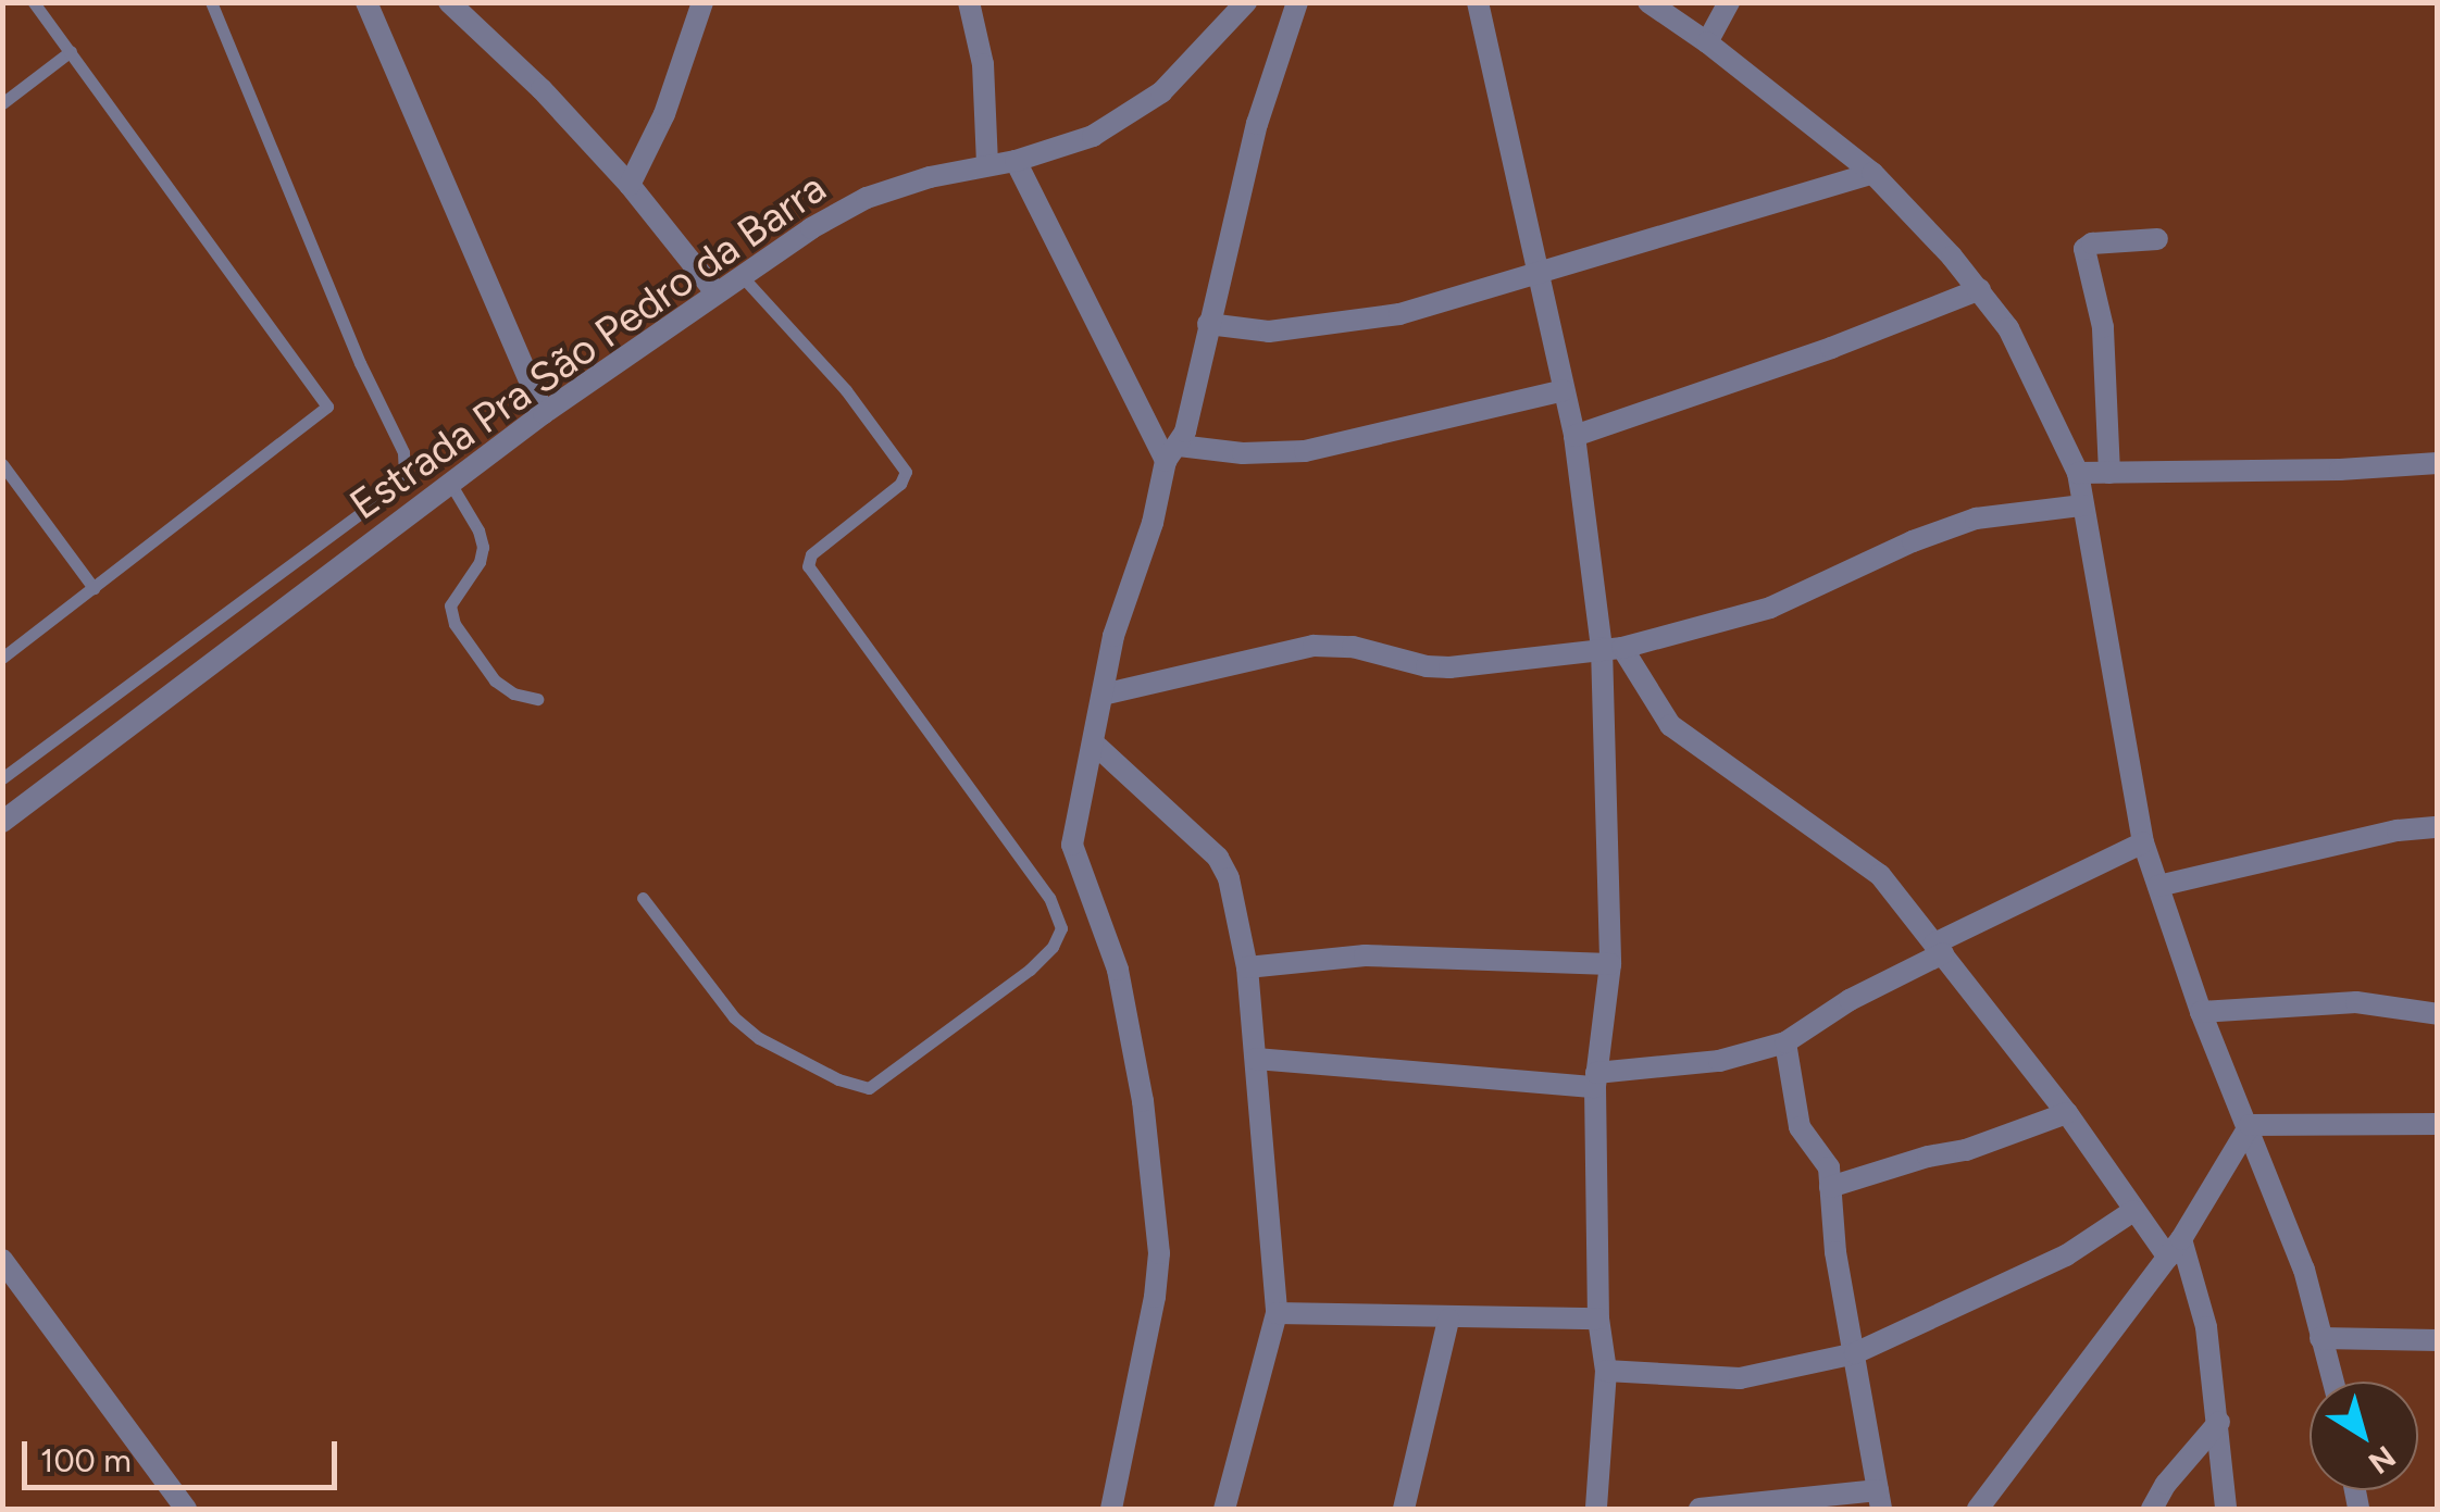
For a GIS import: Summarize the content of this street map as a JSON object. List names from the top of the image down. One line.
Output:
{"streets":{"street":["Estrada Pra São Pedro da Barra"]},"scale_bar":"100 m","north":"bottom right"}
